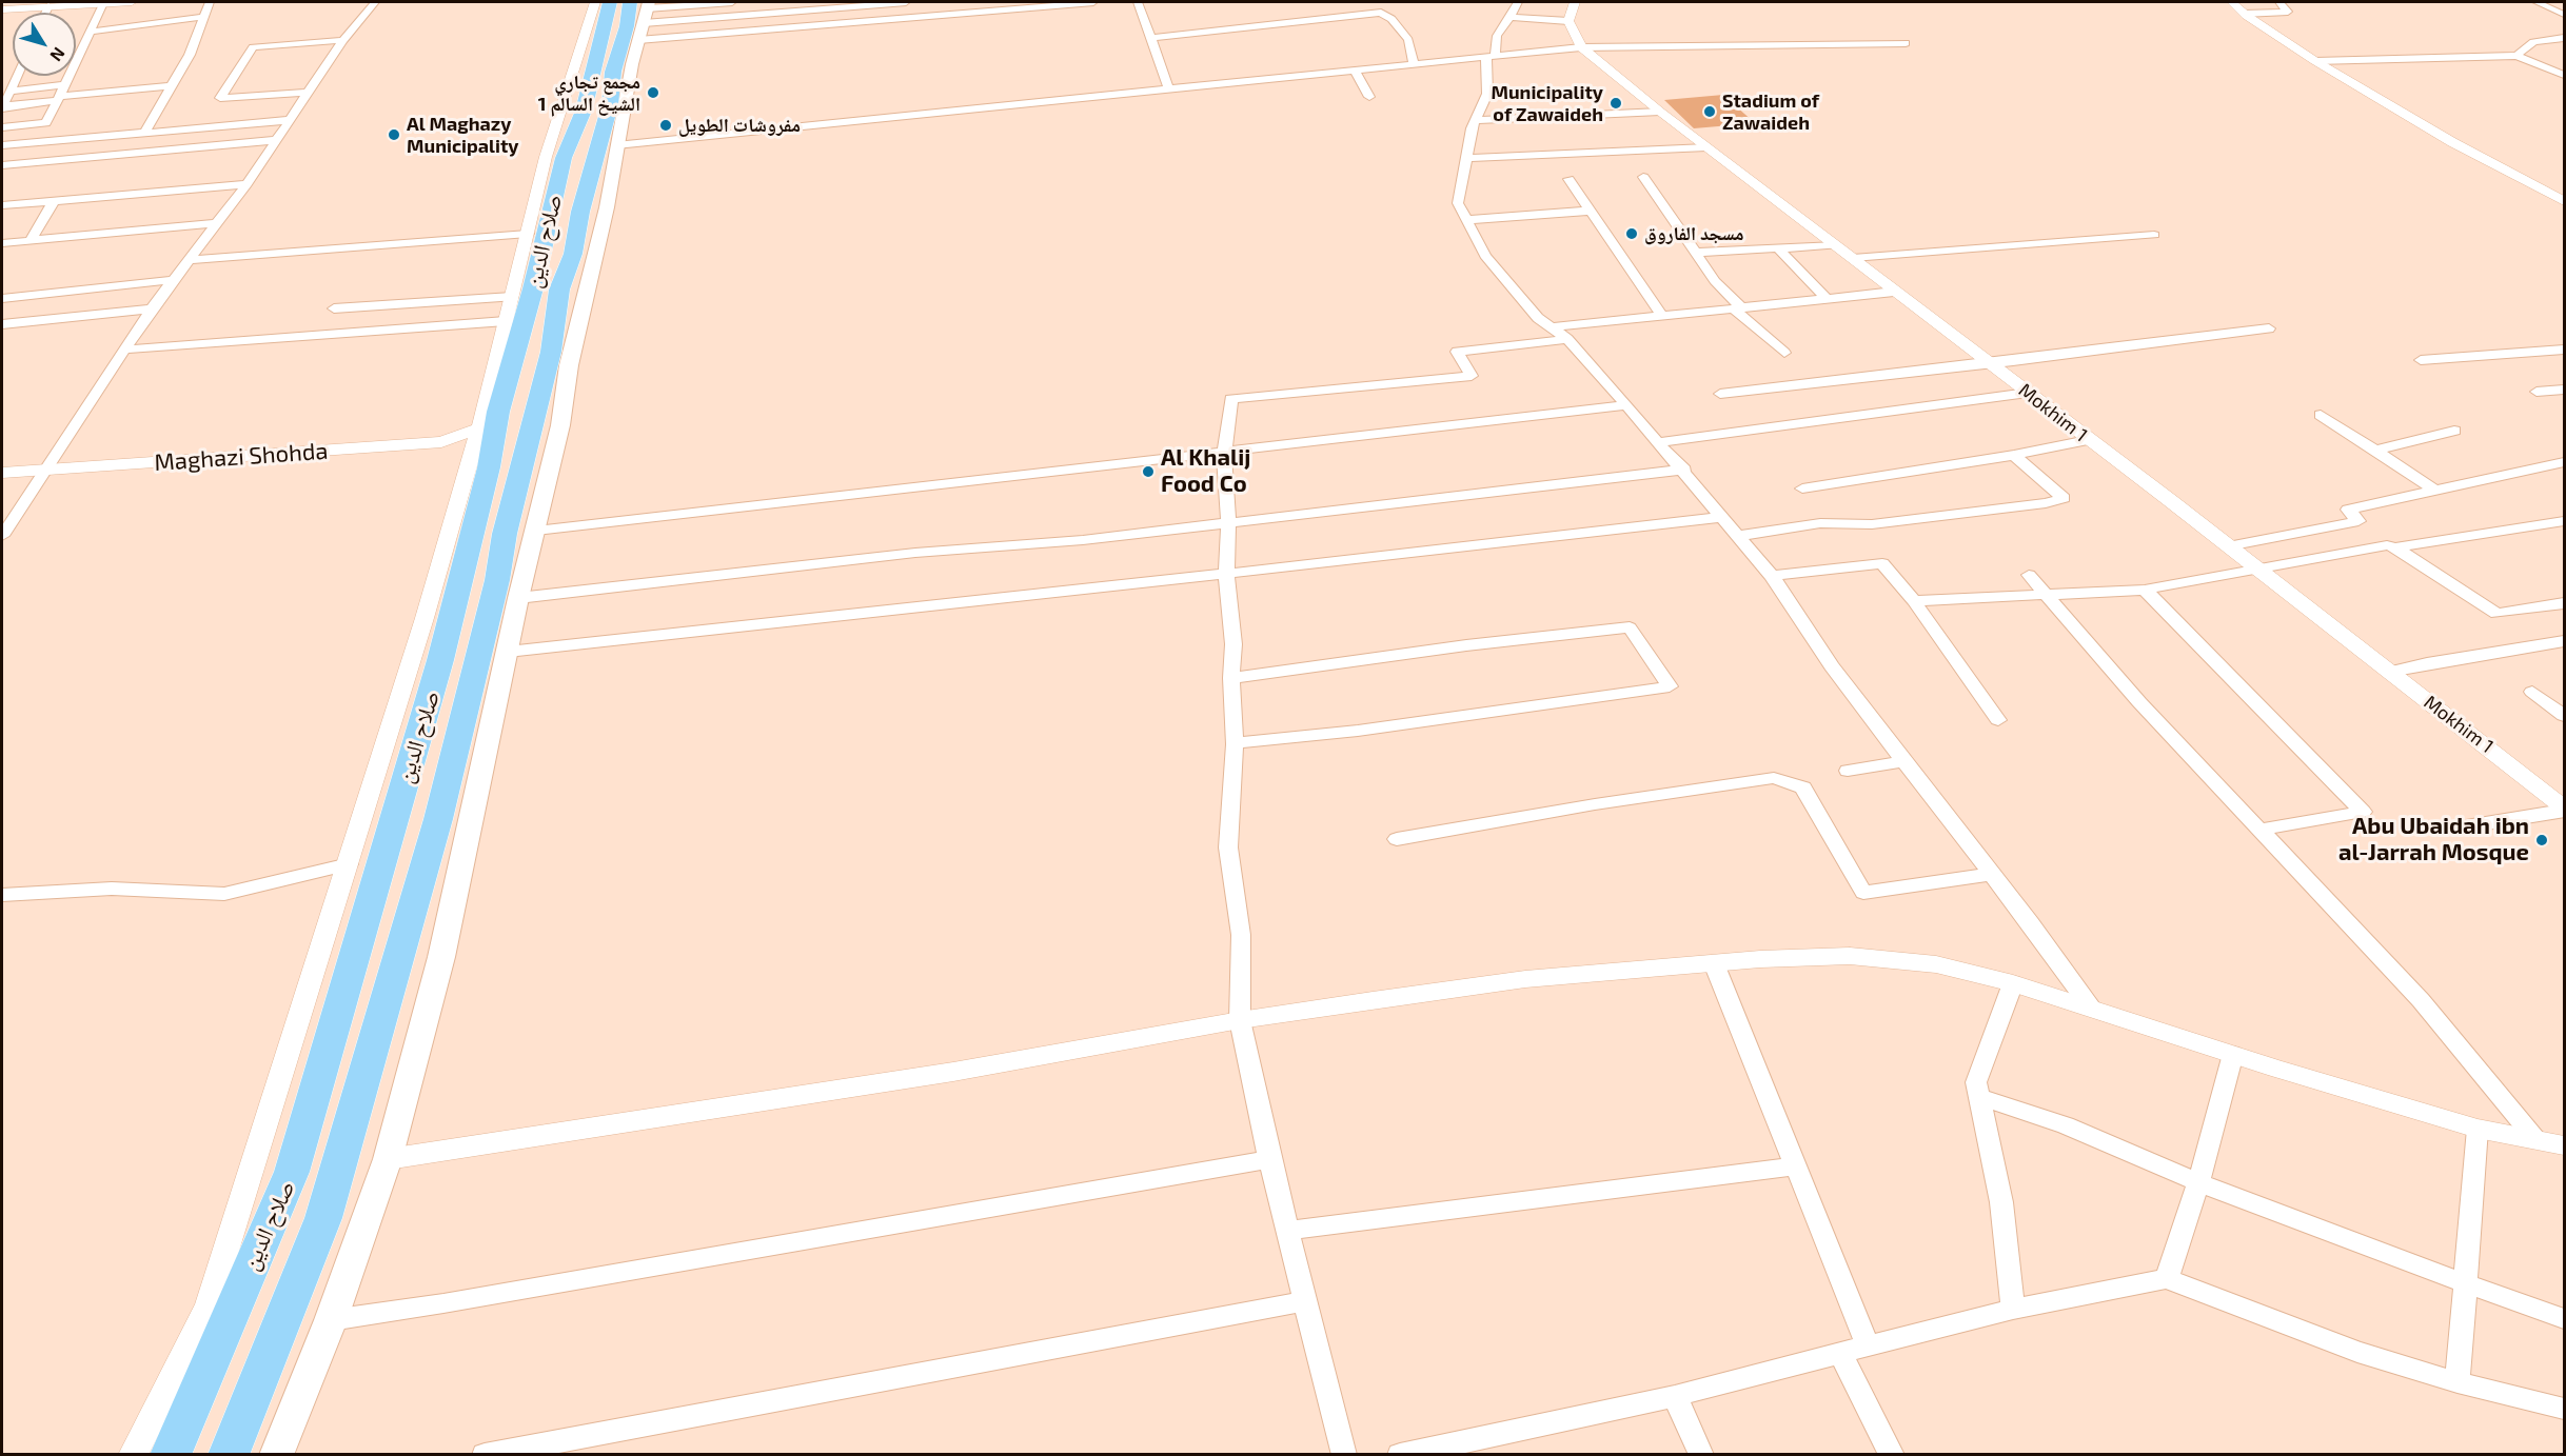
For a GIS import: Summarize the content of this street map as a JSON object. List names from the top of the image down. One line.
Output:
{"streets":{"highway":["صلاح الدين"],"street":["Mokhim 1","Maghazi Shohda"]},"crossings":[["صلاح الدين","Maghazi Shohda"]],"places":["مجمع تجاري الشيخ السالم 1","Municipality of Zawaideh","Stadium of Zawaideh","مفروشات الطويل","Al Maghazy Municipality","مسجد الفاروق","Al Khalij Food Co","Abu Ubaidah ibn al-Jarrah Mosque"],"north":"bottom right"}
